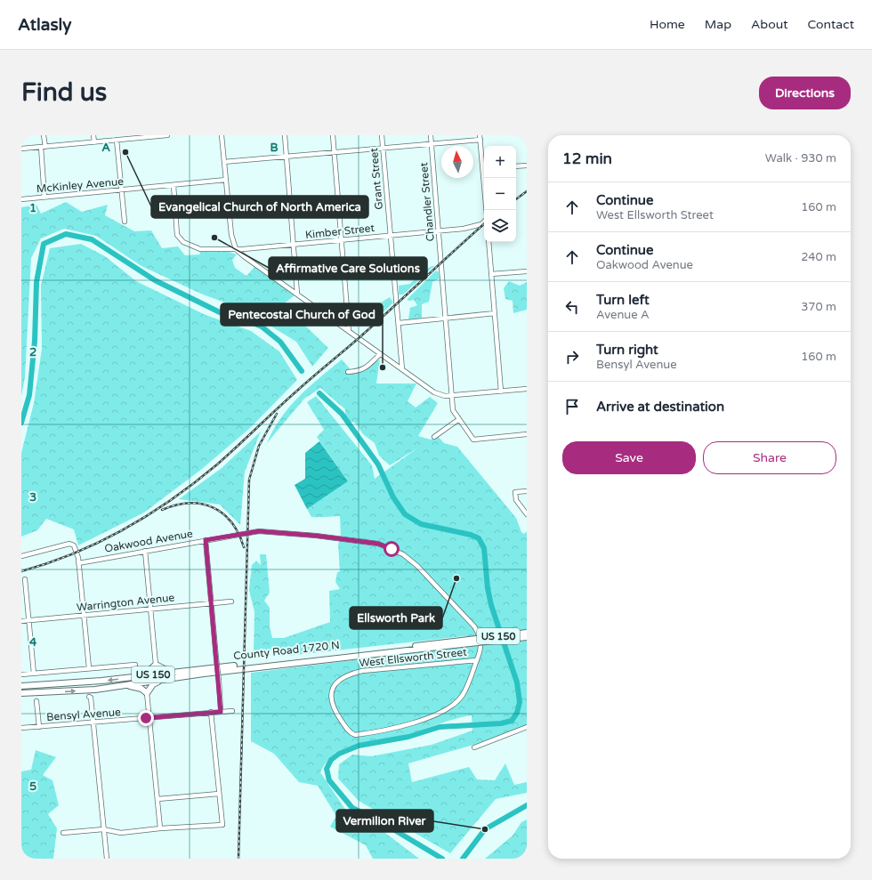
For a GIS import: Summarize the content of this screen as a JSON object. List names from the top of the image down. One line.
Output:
{"streets":{"main road":["US 150","County Road 1720 N"],"street":["Grant Street","McKinley Avenue","Chandler Street","Kimber Street","Oakwood Avenue","Warrington Avenue","West Ellsworth Street","Bensyl Avenue"]},"crossings":[["Grant Street","Kimber Street"],["McKinley Avenue","Kimber Street"],["Chandler Street","Kimber Street"],["Oakwood Avenue","West Ellsworth Street"],["US 150","County Road 1720 N"]],"places":["Evangelical Church of North America","Affirmative Care Solutions","Pentecostal Church of God","Ellsworth Park","Vermilion River"],"north":"top","page":{"header":"Atlasly","nav":["Home","Map","About","Contact"],"buttons":["Directions",["Save","Share"]],"title":"Find us","heading":["12 min","Walk · 930 m"],"map_buttons":["+","−"],"list":[["Continue","West Ellsworth Street","160 m"],["Continue","Oakwood Avenue","240 m"],["Turn left","Avenue A","370 m"],["Turn right","Bensyl Avenue","160 m"],"Arrive at destination"]},"grid":{"columns":["A","B"],"rows":["1","2","3","4","5"]}}
